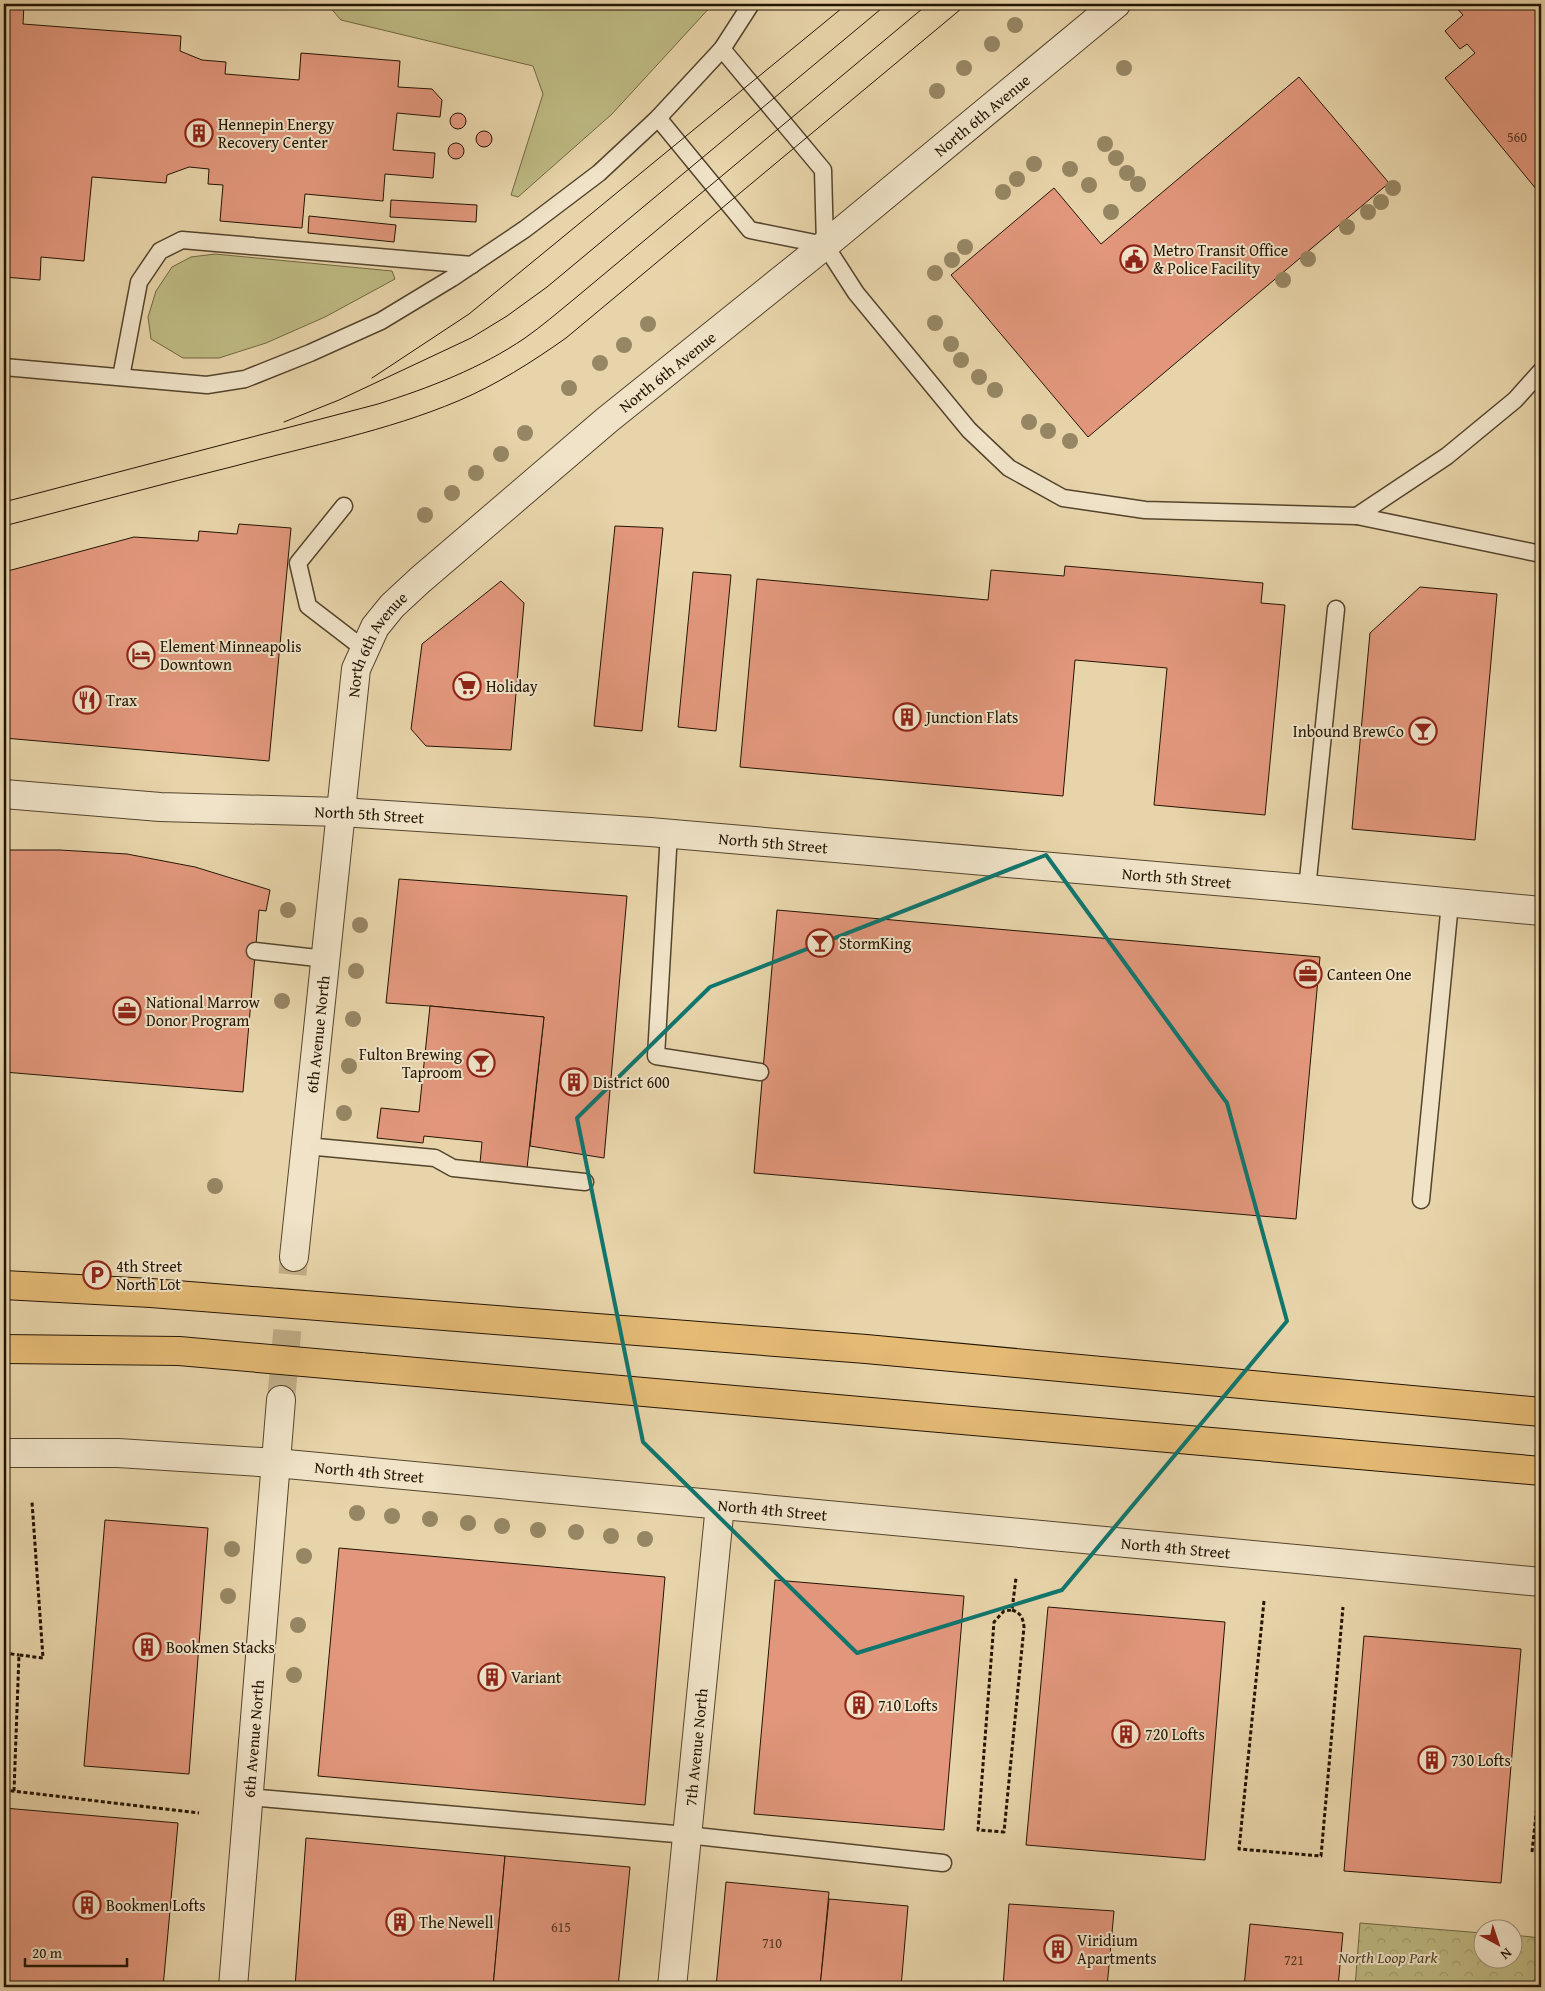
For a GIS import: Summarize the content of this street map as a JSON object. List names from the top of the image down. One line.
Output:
{"streets":{"street":["North 6th Avenue","North 5th Street","6th Avenue North","North 4th Street","7th Avenue North"]},"crossings":[["North 6th Avenue","North 5th Street"],["North 6th Avenue","6th Avenue North"],["North 5th Street","6th Avenue North"],["6th Avenue North","North 4th Street"],["North 4th Street","7th Avenue North"]],"parks":["North Loop Park"],"places":{"building":["Hennepin Energy Recovery Center","Junction Flats","District 600","Bookmen Stacks","Variant","710 Lofts","720 Lofts","730 Lofts","Bookmen Lofts","The Newell","Viridium Apartments"],"public building":["Metro Transit Office & Police Facility"],"hotel":["Element Minneapolis Downtown"],"supermarket":["Holiday"],"restaurant":["Trax"],"bar":["Inbound BrewCo","StormKing","Fulton Brewing Taproom"],"office":["Canteen One","National Marrow Donor Program"],"parking":["4th Street North Lot"]},"house_numbers":["560","615","710","721"],"scale_bar":"20 m","north":"bottom right"}
